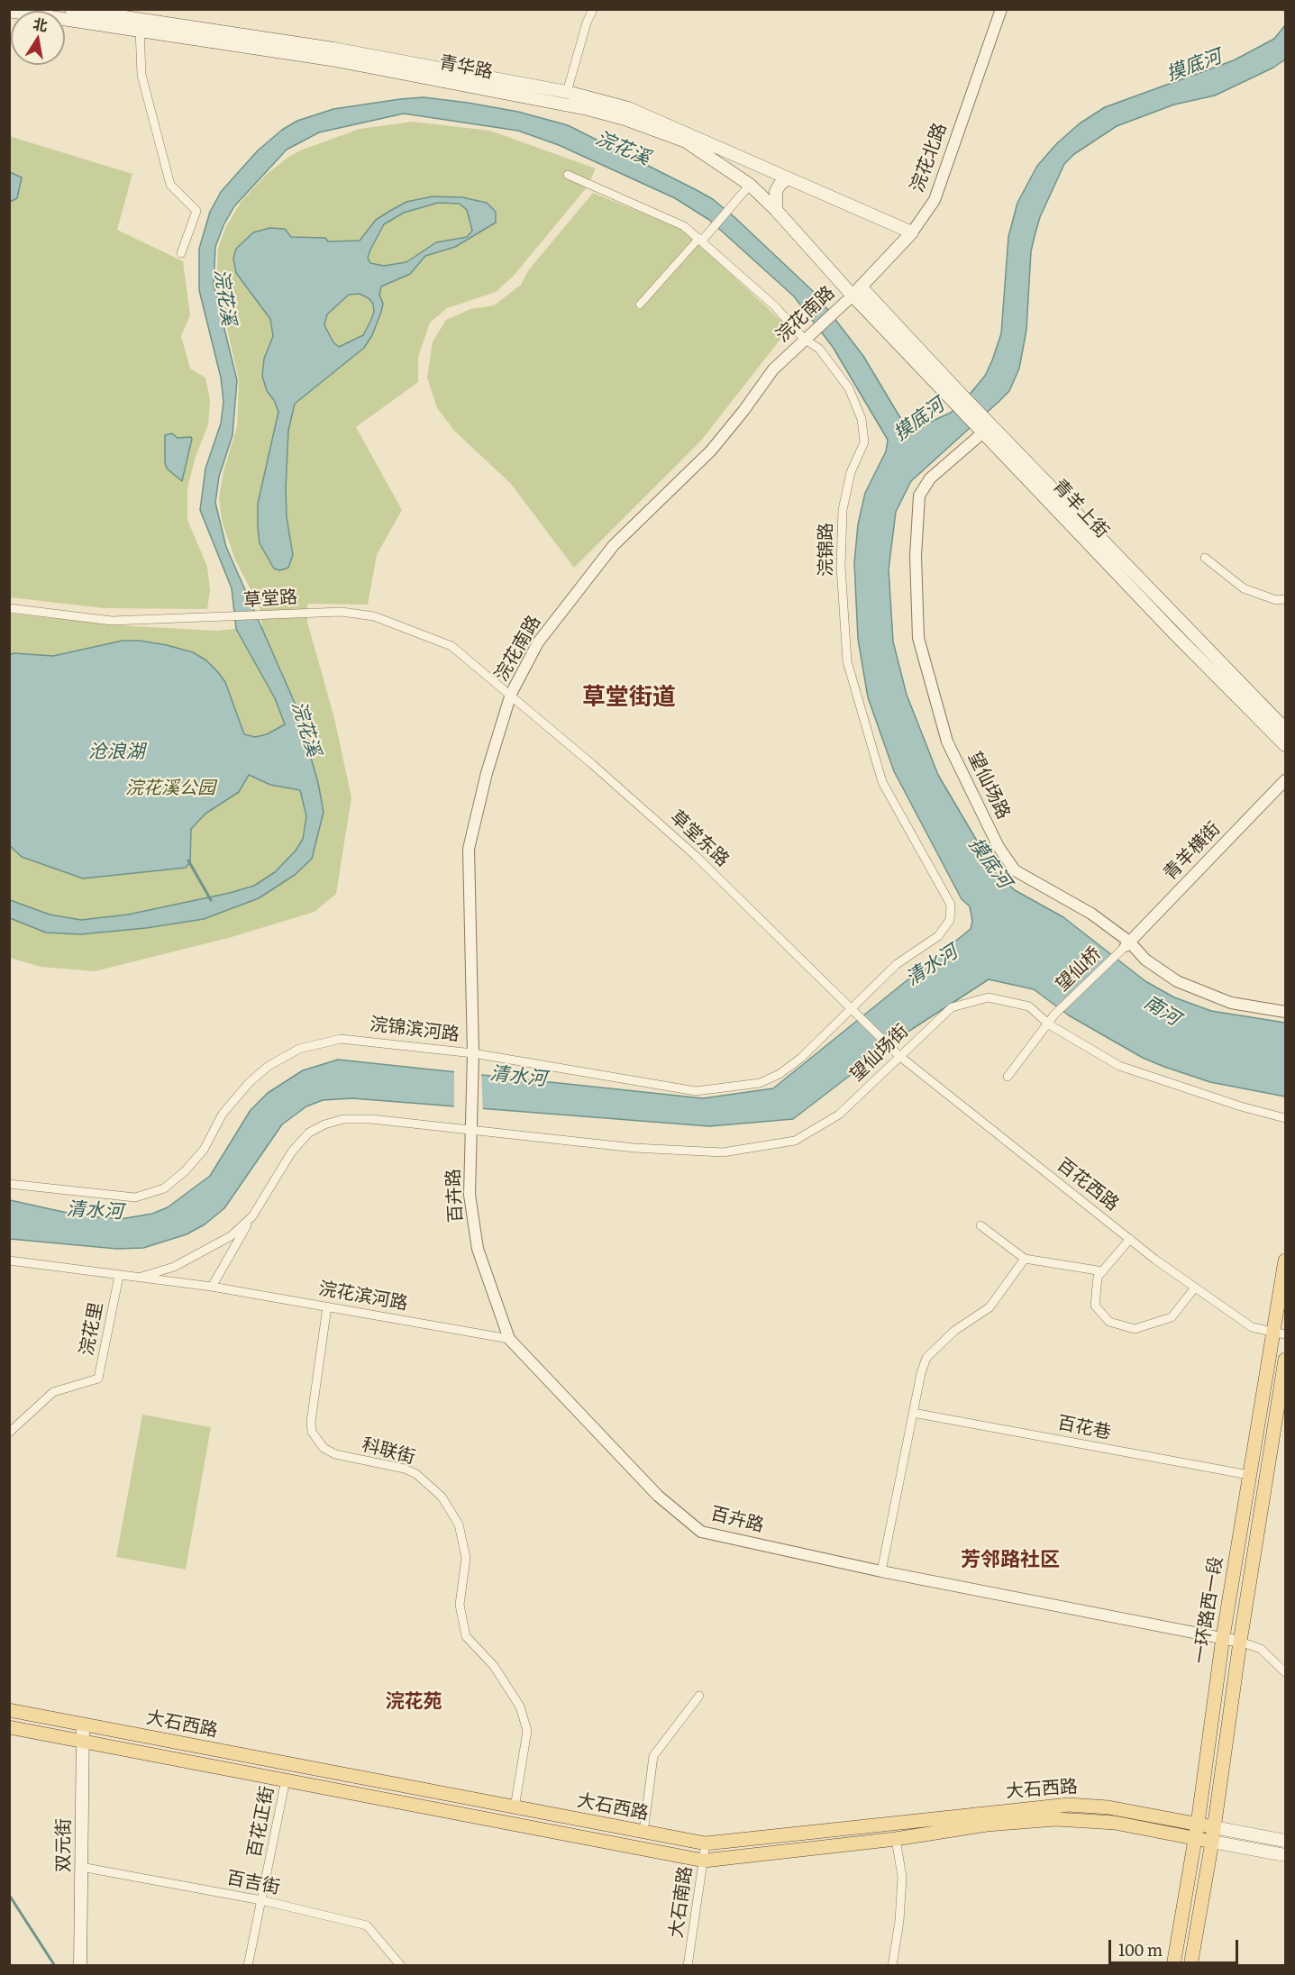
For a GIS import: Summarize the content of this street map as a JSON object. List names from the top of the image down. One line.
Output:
{"streets":{"main road":["青华路","浣花北路","青羊上街","一环路西一段","大石西路","双元街"],"street":["浣花南路","浣锦路","草堂路","望仙场路","草堂东路","青羊横街","望仙桥","浣锦滨河路","望仙场街","百花西路","百卉路","浣花滨河路","浣花里","百花巷","科联街","百花正街","百吉街","大石南路"]},"crossings":[["青华路","浣花北路"],["青华路","浣花南路"],["青华路","青羊上街"],["浣花北路","浣花南路"],["浣花北路","青羊上街"],["浣花南路","青羊上街"],["浣花南路","浣锦路"],["浣花南路","草堂路"],["浣花南路","草堂东路"],["浣花南路","浣锦滨河路"],["浣花南路","望仙场街"],["浣花南路","百卉路"],["浣花南路","浣花滨河路"],["青羊上街","望仙场路"],["浣锦路","草堂东路"],["浣锦路","浣锦滨河路"],["草堂路","草堂东路"],["望仙场路","青羊横街"],["望仙场路","望仙桥"],["草堂东路","浣锦滨河路"],["草堂东路","百花西路"],["青羊横街","望仙桥"],["望仙桥","望仙场街"],["望仙场街","百花西路"],["望仙场街","百卉路"],["望仙场街","浣花滨河路"],["百花西路","一环路西一段"],["百卉路","浣花滨河路"],["百卉路","一环路西一段"],["浣花滨河路","浣花里"],["浣花滨河路","科联街"],["百花巷","一环路西一段"],["科联街","大石西路"],["一环路西一段","大石西路"],["大石西路","百花正街"],["大石西路","双元街"],["大石西路","大石南路"],["百花正街","百吉街"],["双元街","百吉街"]],"districts":["草堂街道","芳邻路社区","浣花苑"],"water":["摸底河","浣花溪","沧浪湖","清水河","南河"],"parks":["浣花溪公园"],"scale_bar":"100 m","north":"top"}
